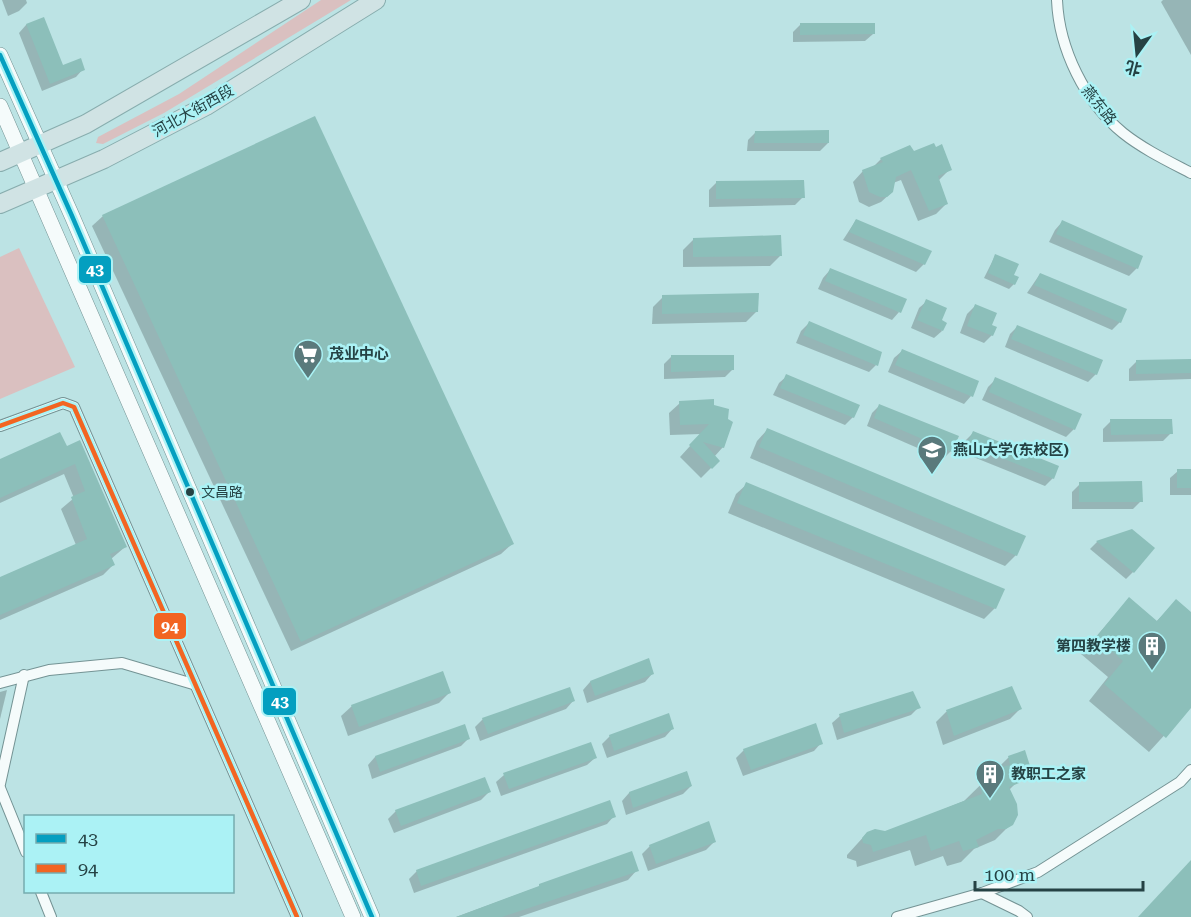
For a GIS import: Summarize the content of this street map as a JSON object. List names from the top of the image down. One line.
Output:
{"streets":{"highway":["河北大街西段"],"street":["燕东路"]},"places":{"supermarket":["茂业中心"],"school or university":["燕山大学(东校区)"],"other":["文昌路"],"building":["第四教学楼","教职工之家"]},"lines":["transit line 43","transit line 94"],"legend":["43","94"],"scale_bar":"100 m","north":"bottom"}
